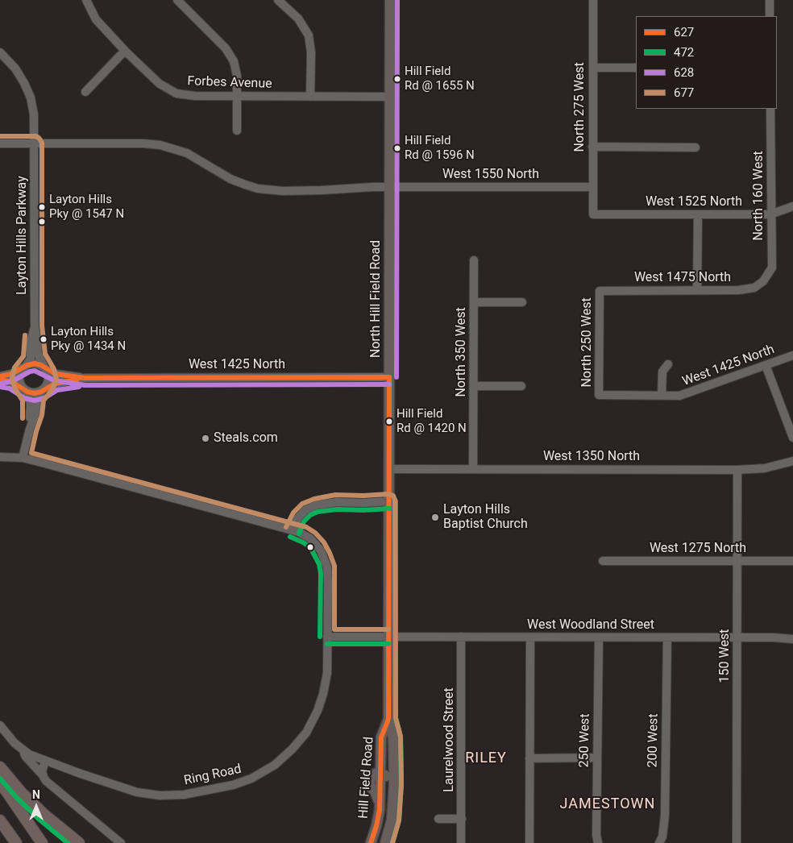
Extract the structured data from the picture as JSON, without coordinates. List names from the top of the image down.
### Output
{
  "streets": {
    "main road": ["North Hill Field Road", "Hill Field Road"],
    "street": [
      "Forbes Avenue",
      "North 275 West",
      "West 1550 North",
      "North 160 West",
      "West 1525 North",
      "Layton Hills Parkway",
      "West 1475 North",
      "North 250 West",
      "North 350 West",
      "West 1425 North",
      "West 1350 North",
      "West 1275 North",
      "West Woodland Street",
      "150 West",
      "Laurelwood Street",
      "250 West",
      "200 West",
      "Ring Road"
    ]
  },
  "crossings": [
    ["Forbes Avenue", "North Hill Field Road"],
    ["North 275 West", "West 1550 North"],
    ["North 275 West", "West 1525 North"],
    ["West 1550 North", "Layton Hills Parkway"],
    ["West 1550 North", "North Hill Field Road"],
    ["North 160 West", "West 1525 North"],
    ["North 160 West", "West 1475 North"],
    ["Layton Hills Parkway", "West 1425 North"],
    ["West 1475 North", "North 250 West"],
    ["North Hill Field Road", "West 1425 North"],
    ["North Hill Field Road", "West 1350 North"],
    ["North Hill Field Road", "West Woodland Street"],
    ["North Hill Field Road", "Hill Field Road"],
    ["North 250 West", "West 1425 North"],
    ["North 350 West", "West 1350 North"],
    ["West 1350 North", "150 West"],
    ["West 1275 North", "150 West"],
    ["West Woodland Street", "150 West"],
    ["West Woodland Street", "Laurelwood Street"],
    ["West Woodland Street", "250 West"],
    ["West Woodland Street", "200 West"],
    ["West Woodland Street", "Ring Road"]
  ],
  "districts": ["RILEY", "JAMESTOWN"],
  "places": [
    "Hill Field Rd @ 1655 N",
    "Hill Field Rd @ 1596 N",
    "Layton Hills Pky @ 1547 N",
    "Layton Hills Pky @ 1434 N",
    "Hill Field Rd @ 1420 N",
    "Steals.com",
    "Layton Hills Baptist Church"
  ],
  "lines": [
    "transit line 628",
    "transit line 677",
    "transit line 627",
    "transit line 472"
  ],
  "legend": [
    "627",
    "472",
    "628",
    "677"
  ],
  "north": "top"
}
